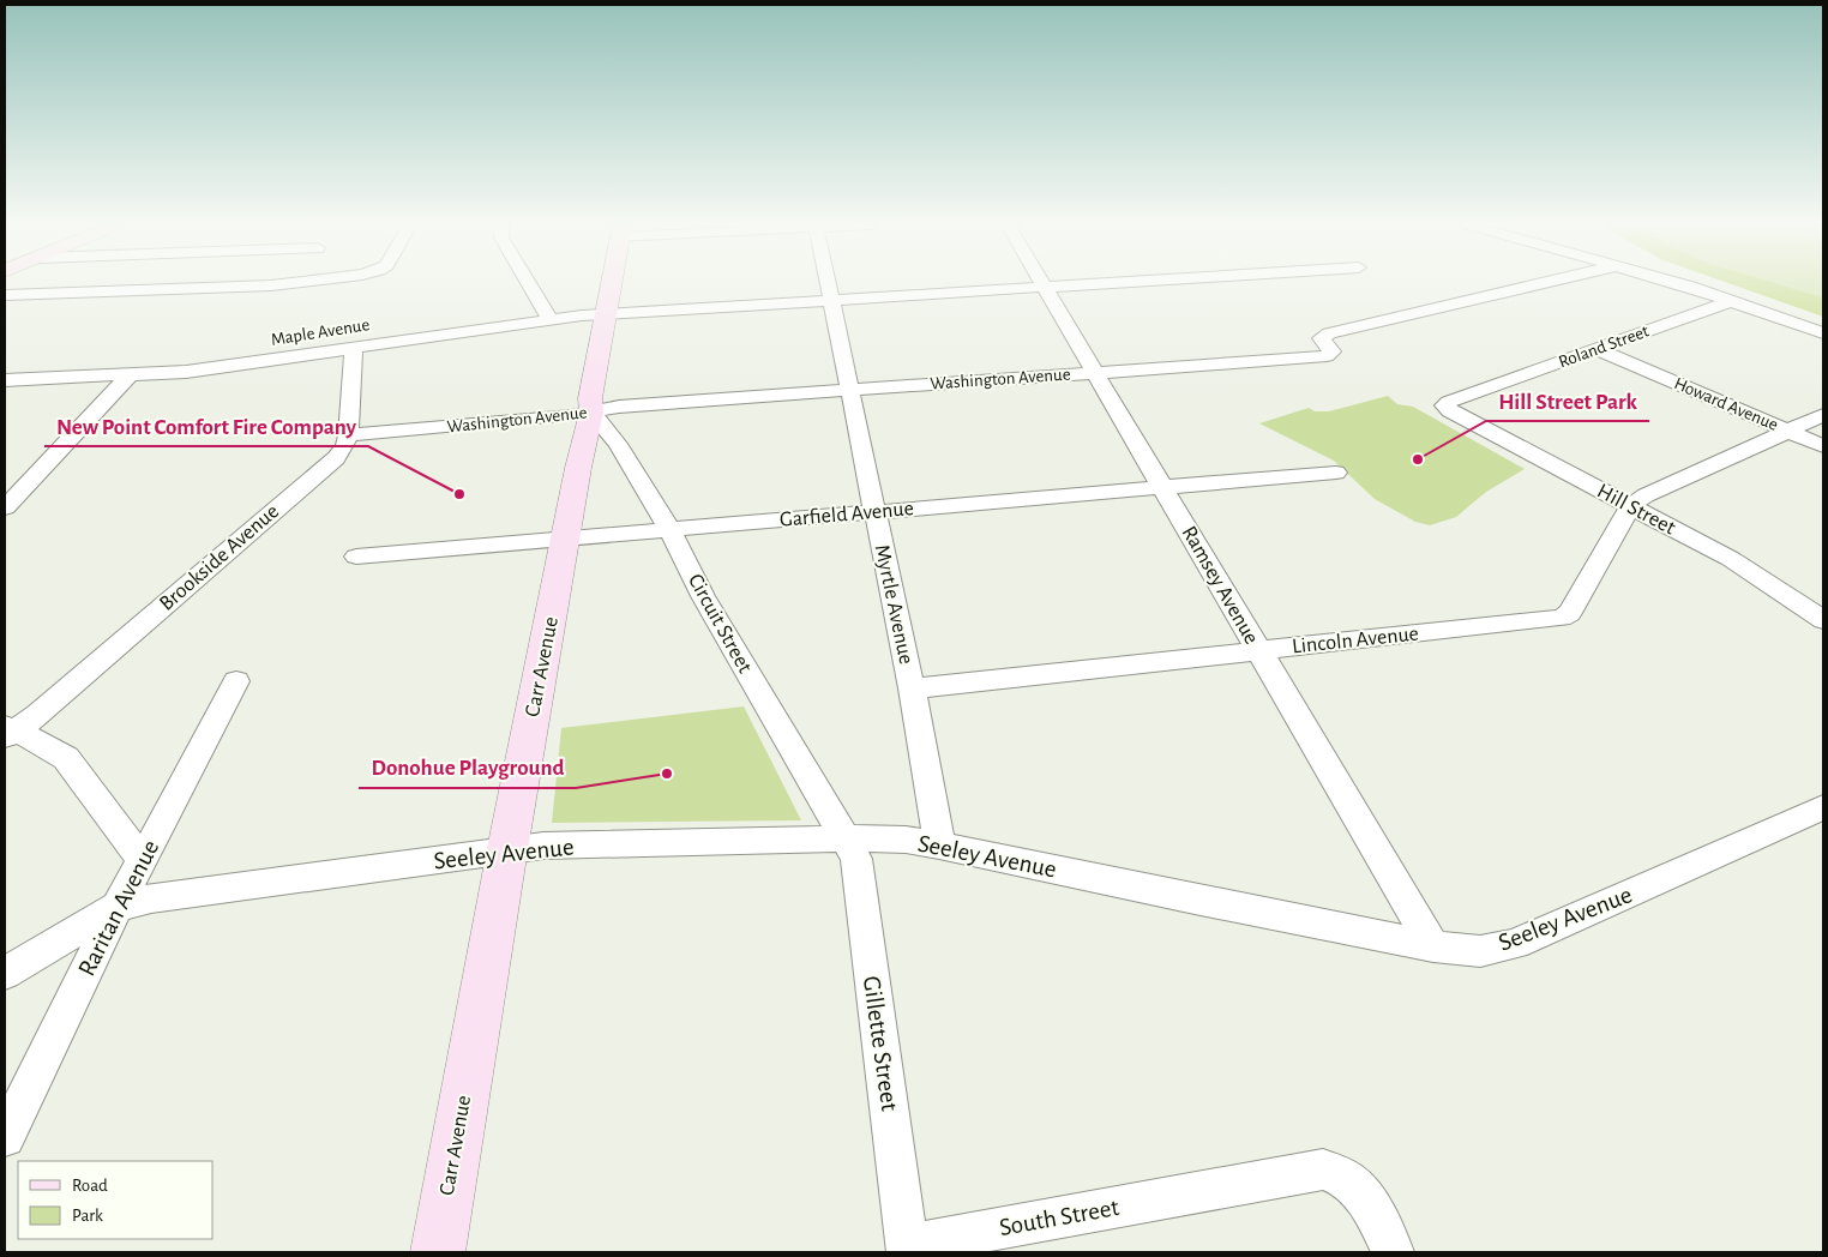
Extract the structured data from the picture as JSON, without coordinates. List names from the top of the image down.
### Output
{
  "streets": {
    "street": [
      "Maple Avenue",
      "Roland Street",
      "Washington Avenue",
      "Howard Avenue",
      "Hill Street",
      "Garfield Avenue",
      "Brookside Avenue",
      "Ramsey Avenue",
      "Myrtle Avenue",
      "Circuit Street",
      "Lincoln Avenue",
      "Carr Avenue",
      "Seeley Avenue",
      "Raritan Avenue",
      "Gillette Street",
      "South Street"
    ]
  },
  "crossings": [
    ["Maple Avenue", "Brookside Avenue"],
    ["Maple Avenue", "Ramsey Avenue"],
    ["Maple Avenue", "Myrtle Avenue"],
    ["Maple Avenue", "Carr Avenue"],
    ["Roland Street", "Howard Avenue"],
    ["Roland Street", "Hill Street"],
    ["Washington Avenue", "Brookside Avenue"],
    ["Washington Avenue", "Ramsey Avenue"],
    ["Washington Avenue", "Myrtle Avenue"],
    ["Washington Avenue", "Circuit Street"],
    ["Washington Avenue", "Carr Avenue"],
    ["Hill Street", "Lincoln Avenue"],
    ["Garfield Avenue", "Ramsey Avenue"],
    ["Garfield Avenue", "Myrtle Avenue"],
    ["Garfield Avenue", "Circuit Street"],
    ["Garfield Avenue", "Carr Avenue"],
    ["Ramsey Avenue", "Lincoln Avenue"],
    ["Ramsey Avenue", "Seeley Avenue"],
    ["Myrtle Avenue", "Lincoln Avenue"],
    ["Myrtle Avenue", "Seeley Avenue"],
    ["Circuit Street", "Carr Avenue"],
    ["Circuit Street", "Seeley Avenue"],
    ["Circuit Street", "Gillette Street"],
    ["Carr Avenue", "Seeley Avenue"],
    ["Seeley Avenue", "Raritan Avenue"],
    ["Seeley Avenue", "Gillette Street"],
    ["Gillette Street", "South Street"]
  ],
  "places": ["Hill Street Park", "New Point Comfort Fire Company", "Donohue Playground"],
  "legend": ["Road", "Park"]
}
